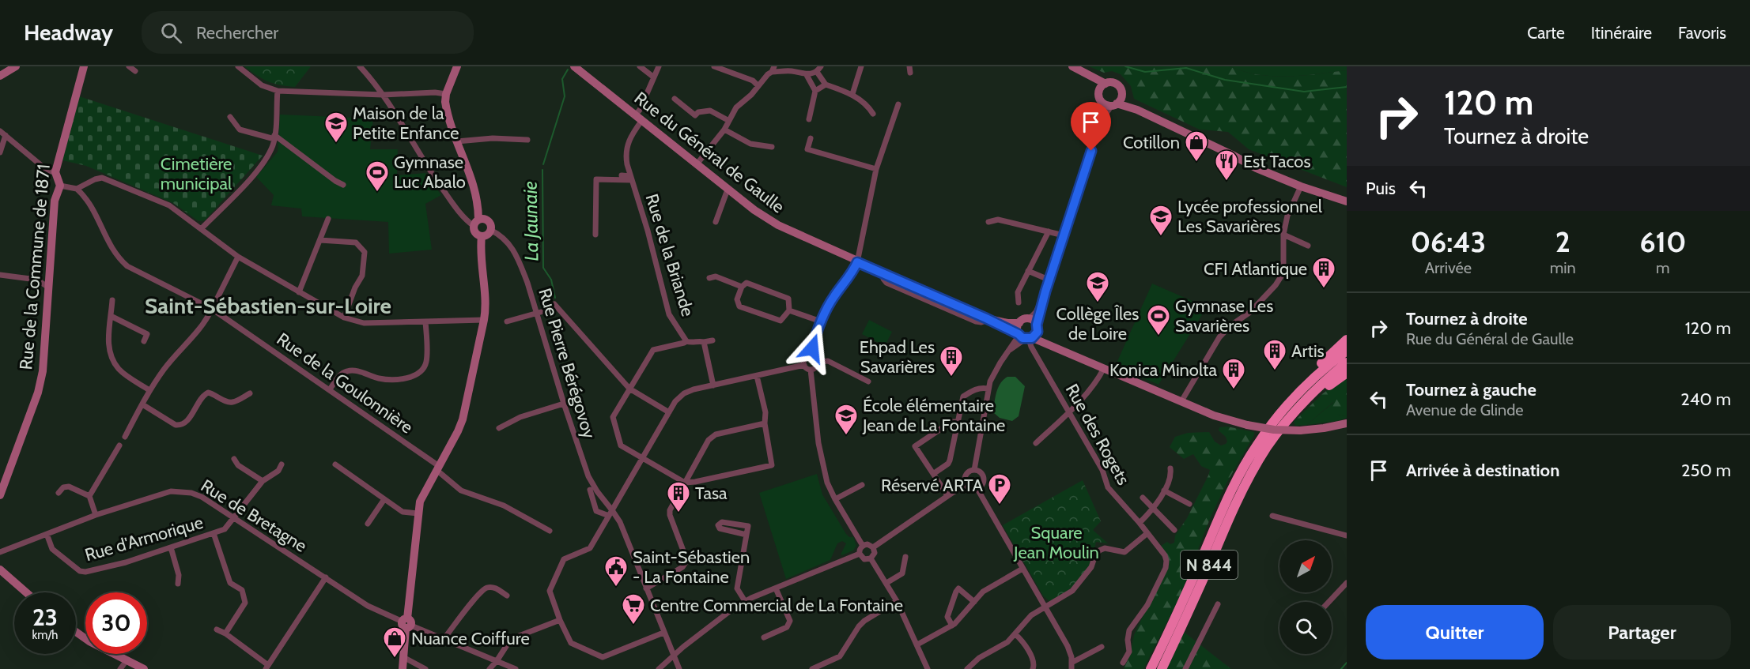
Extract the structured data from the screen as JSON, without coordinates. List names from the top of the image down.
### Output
{
  "streets": {
    "highway": ["N 844"],
    "street": [
      "Rue du Général de Gaulle",
      "Rue de la Briande",
      "Rue de la Commune de 1871",
      "Rue Pierre Bérégovoy",
      "Rue de la Goulonnière",
      "Rue des Rogets",
      "Rue de Bretagne",
      "Rue d'Armorique"
    ]
  },
  "crossings": [
    ["Rue du Général de Gaulle", "Rue de la Briande"],
    ["Rue du Général de Gaulle", "Rue des Rogets"],
    ["Rue de Bretagne", "Rue d'Armorique"]
  ],
  "districts": ["Saint-Sébastien-sur-Loire"],
  "water": ["La Jaunaie"],
  "parks": ["Cimetière municipal", "Square Jean Moulin"],
  "places": {
    "school or university": [
      "Maison de la Petite Enfance",
      "Lycée professionnel Les Savarières",
      "Collège Îles de Loire",
      "École élémentaire Jean de La Fontaine"
    ],
    "shop": ["Cotillon", "Nuance Coiffure"],
    "restaurant": ["Est Tacos"],
    "sports": ["Gymnase Luc Abalo", "Gymnase Les Savarières"],
    "building": [
      "CFI Atlantique",
      "Artis",
      "Ehpad Les Savarières",
      "Konica Minolta",
      "Tasa"
    ],
    "parking": ["Réservé ARTA"],
    "public building": ["Saint-Sébastien - La Fontaine"],
    "supermarket": ["Centre Commercial de La Fontaine"]
  },
  "north": "top right",
  "page": {
    "header": "Headway",
    "search": "Rechercher",
    "nav": ["Carte", "Itinéraire", "Favoris"],
    "turn": ["120 m", "Tournez à droite"],
    "then": "Puis",
    "eta": [
      "06:43",
      "Arrivée",
      "2",
      "min",
      "610",
      "m"
    ],
    "list": [
      {
        "name": "Tournez à droite",
        "note": "Rue du Général de Gaulle",
        "value": "120 m"
      },
      {
        "name": "Tournez à gauche",
        "note": "Avenue de Glinde",
        "value": "240 m"
      },
      {
        "name": "Arrivée à destination",
        "value": "250 m"
      }
    ],
    "speed": "23 km/h",
    "limit": "30",
    "buttons": ["Quitter", "Partager"]
  }
}
